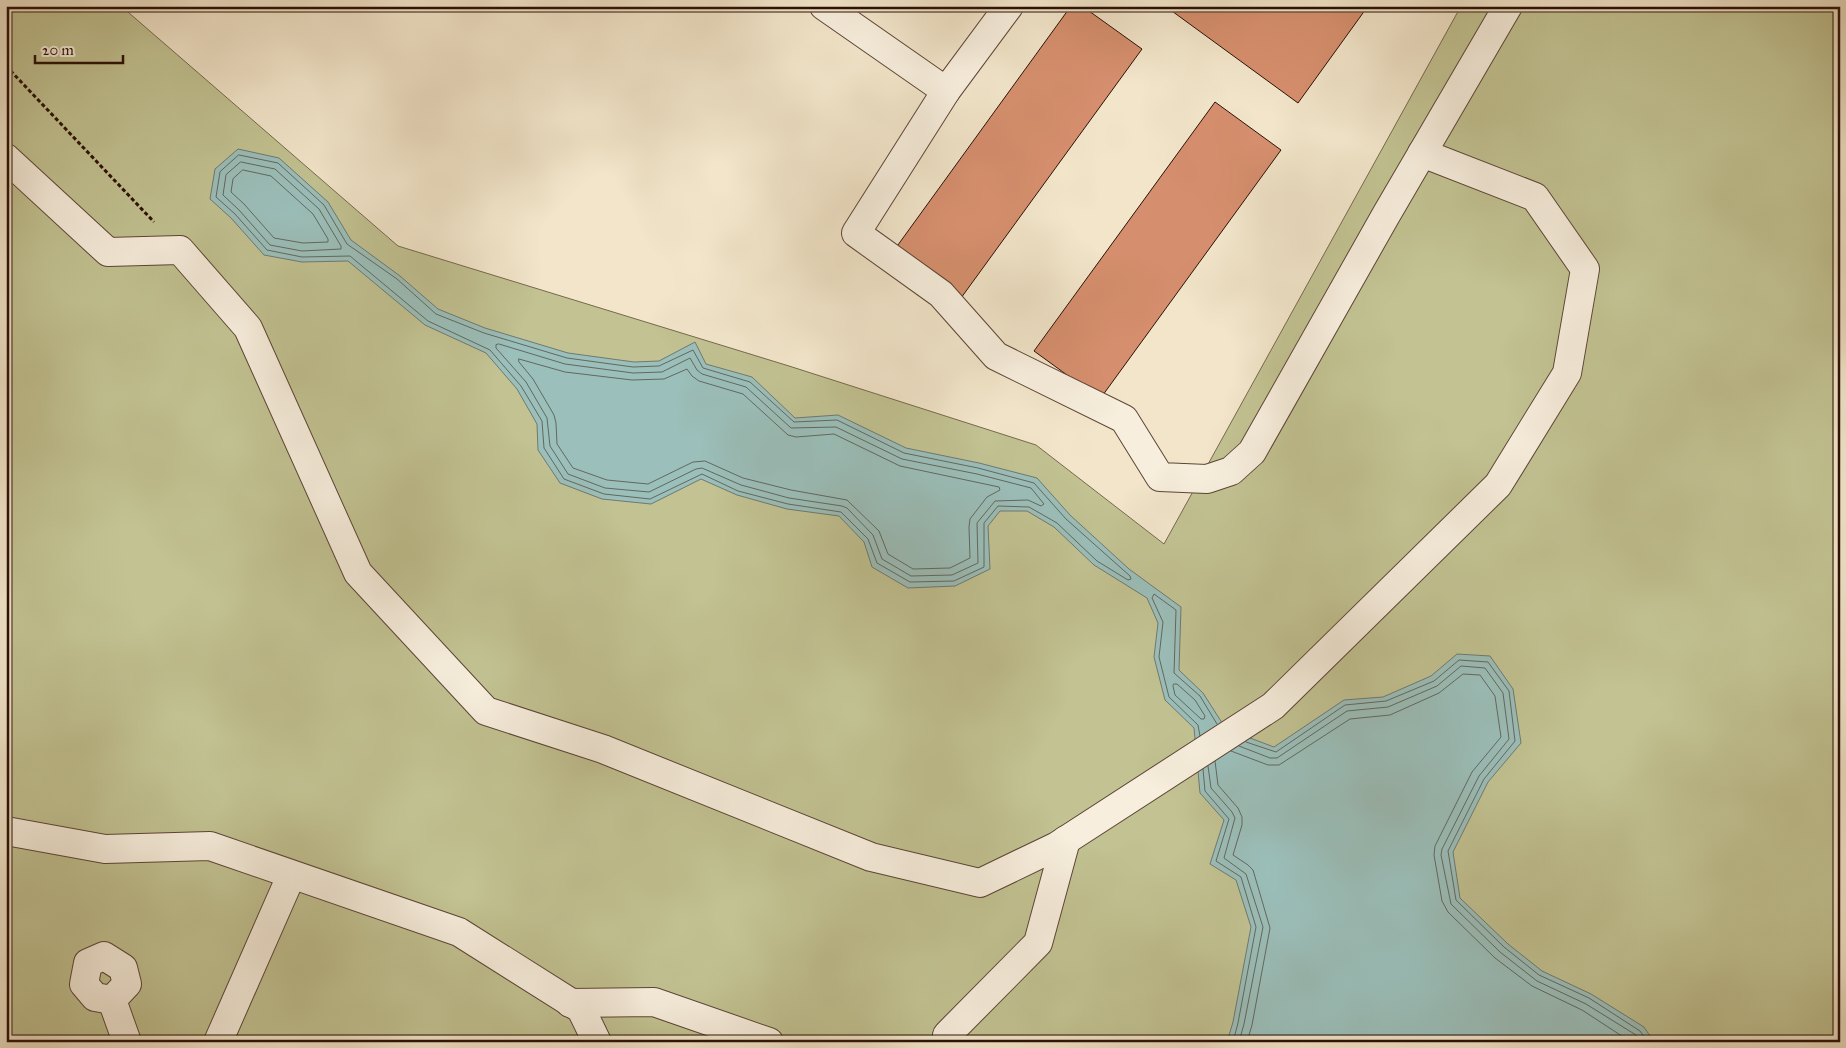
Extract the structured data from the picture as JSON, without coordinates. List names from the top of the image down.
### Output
{
  "scale_bar": "20 m"
}
